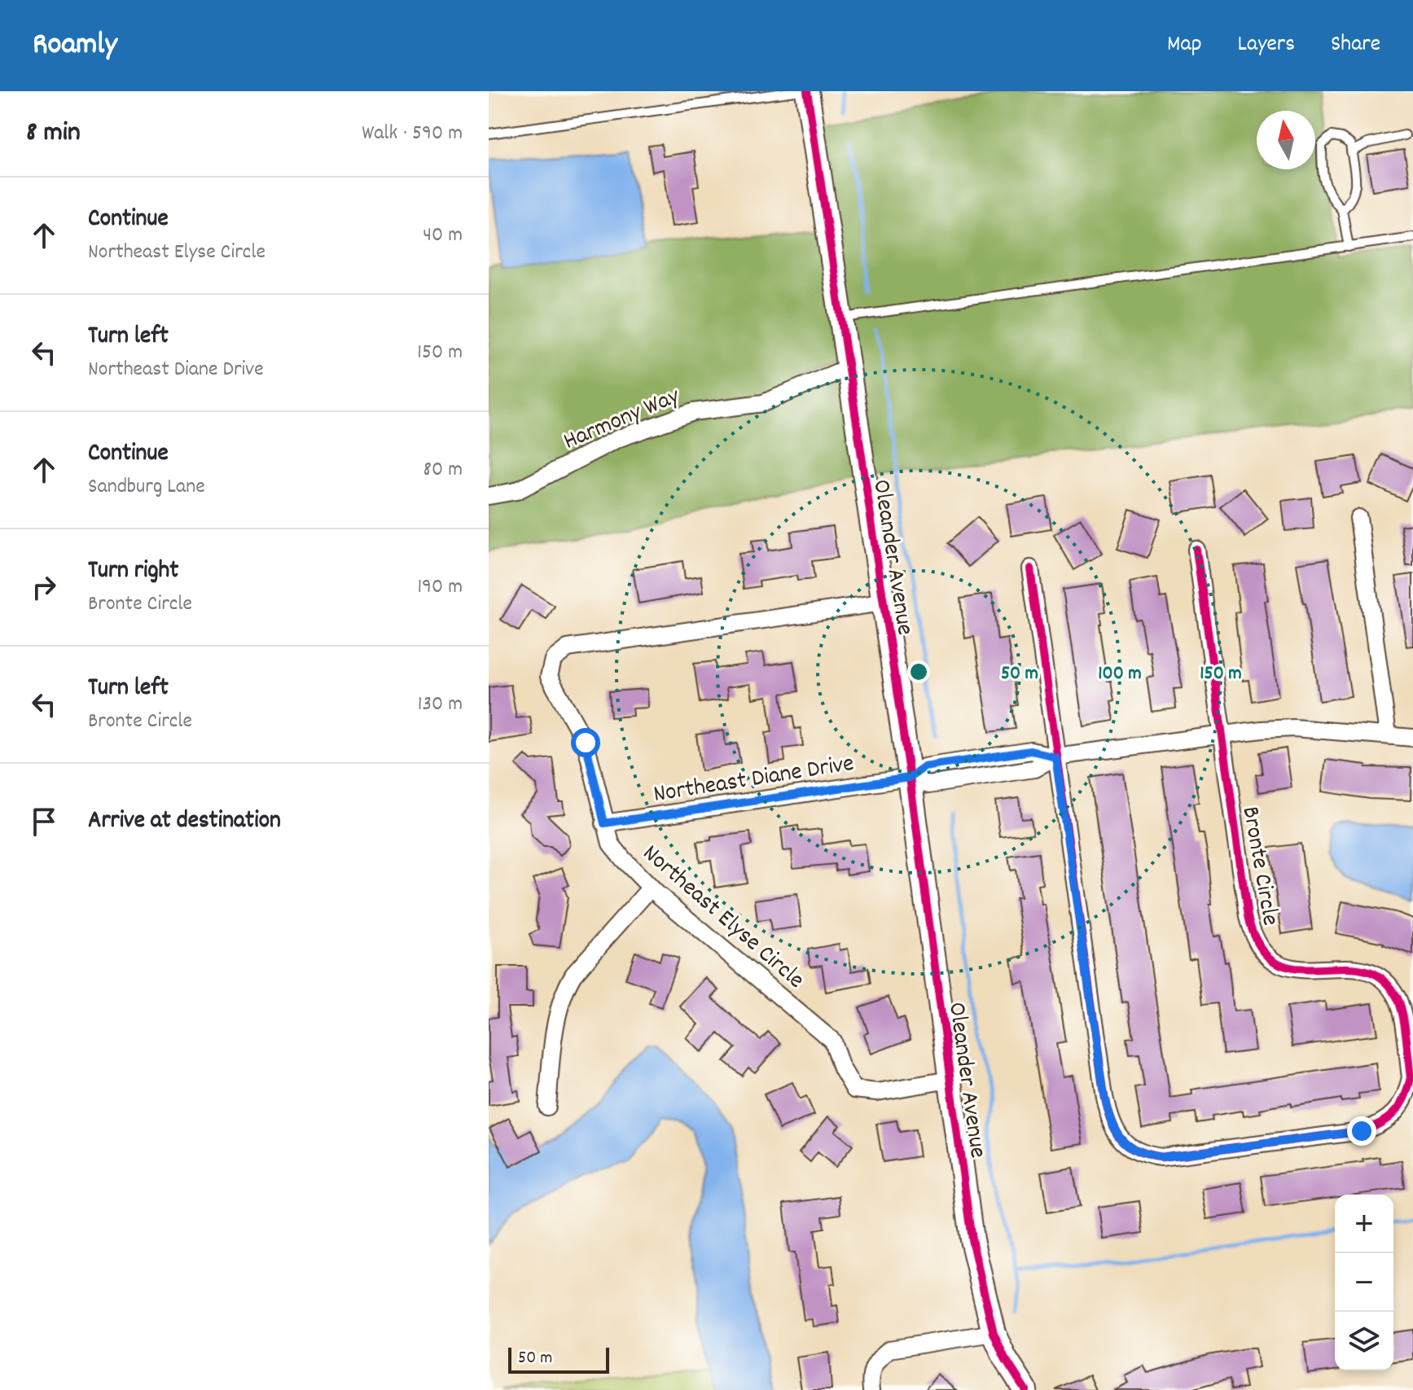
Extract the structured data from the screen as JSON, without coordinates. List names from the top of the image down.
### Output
{
  "streets": {
    "street": [
      "Harmony Way",
      "Oleander Avenue",
      "Northeast Diane Drive",
      "Bronte Circle",
      "Northeast Elyse Circle"
    ]
  },
  "crossings": [
    ["Harmony Way", "Oleander Avenue"],
    ["Oleander Avenue", "Northeast Diane Drive"],
    ["Oleander Avenue", "Northeast Elyse Circle"],
    ["Northeast Diane Drive", "Bronte Circle"],
    ["Northeast Diane Drive", "Northeast Elyse Circle"]
  ],
  "scale_bar": "50 m",
  "north": "top",
  "page": {
    "header": "Roamly",
    "nav": ["Map", "Layers", "Share"],
    "heading": ["8 min", "Walk · 590 m"],
    "list": [
      ["Continue", "Northeast Elyse Circle", "40 m"],
      ["Turn left", "Northeast Diane Drive", "150 m"],
      ["Continue", "Sandburg Lane", "80 m"],
      ["Turn right", "Bronte Circle", "190 m"],
      ["Turn left", "Bronte Circle", "130 m"],
      "Arrive at destination"
    ],
    "map_buttons": ["+", "−"],
    "scale": "50 m"
  },
  "rings": ["50 m", "100 m", "150 m"]
}
